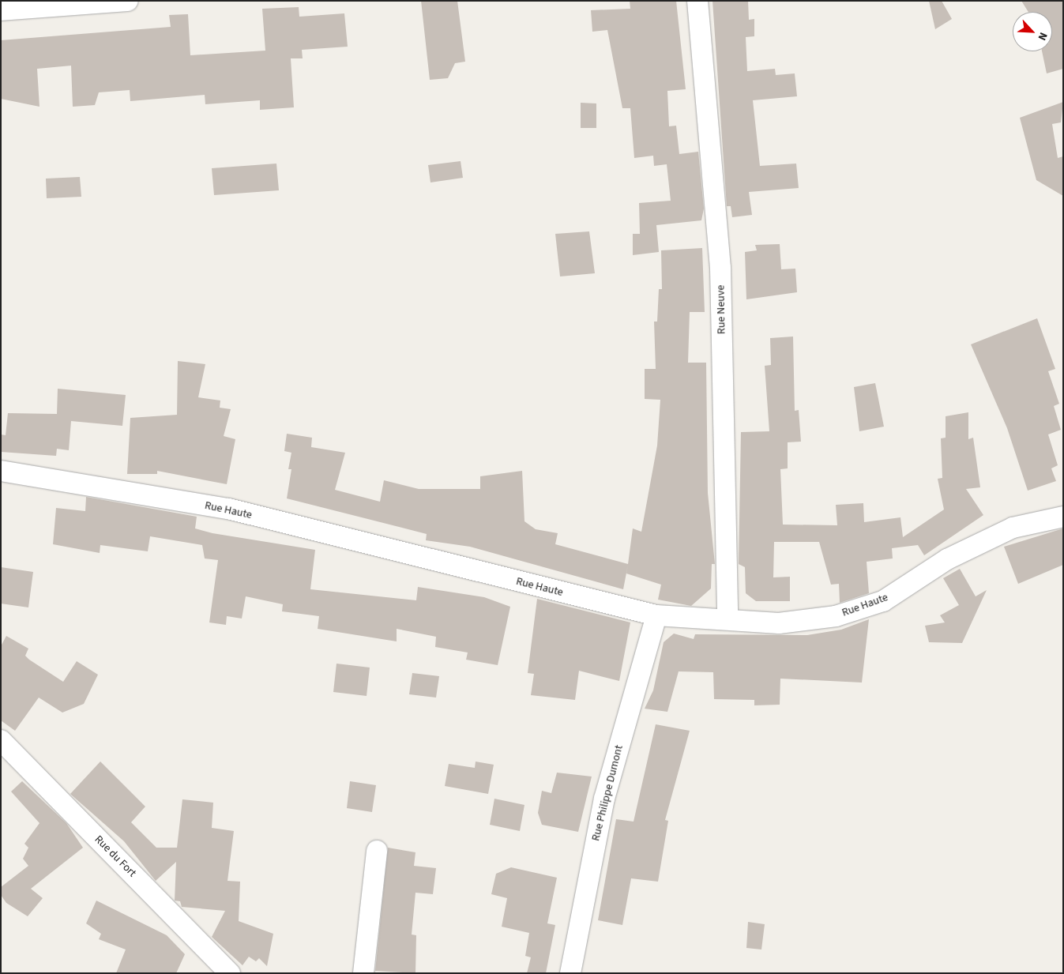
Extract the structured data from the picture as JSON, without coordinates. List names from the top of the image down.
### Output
{
  "streets": {
    "street": [
      "Rue Neuve",
      "Rue Haute",
      "Rue Philippe Dumont",
      "Rue du Fort"
    ]
  },
  "crossings": [
    ["Rue Neuve", "Rue Haute"],
    ["Rue Haute", "Rue Philippe Dumont"]
  ],
  "north": "bottom right"
}
